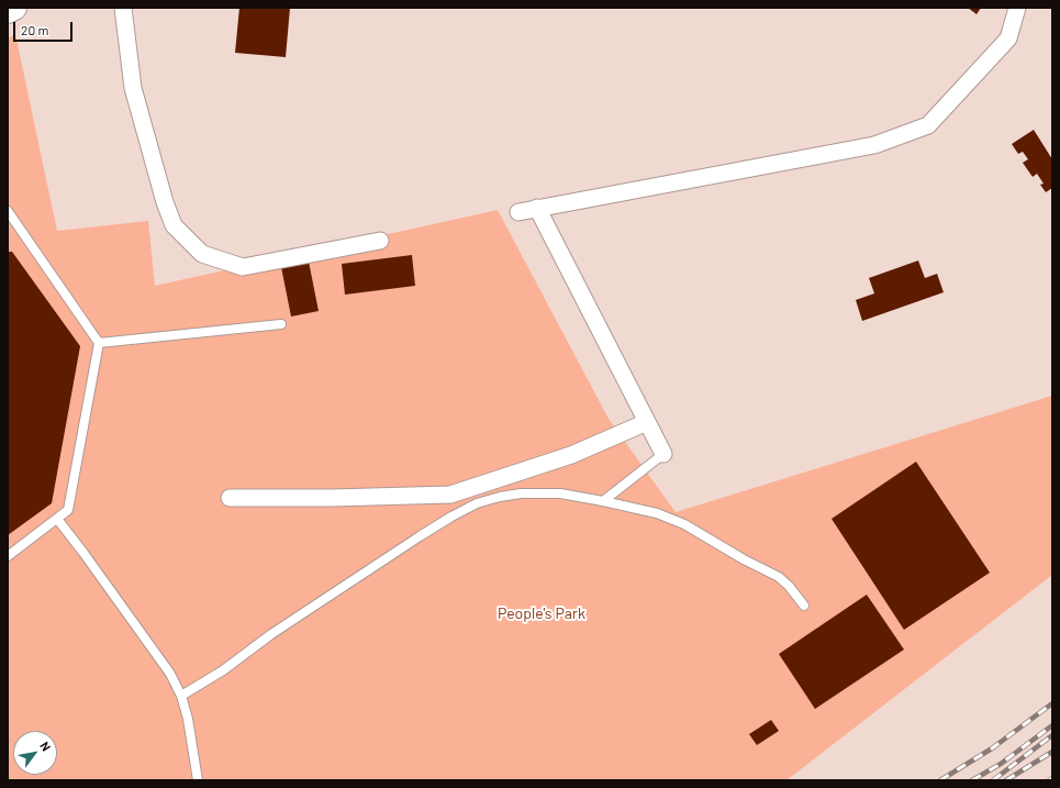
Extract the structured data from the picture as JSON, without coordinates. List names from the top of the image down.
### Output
{
  "parks": ["People's Park"],
  "scale_bar": "20 m",
  "north": "top right"
}
